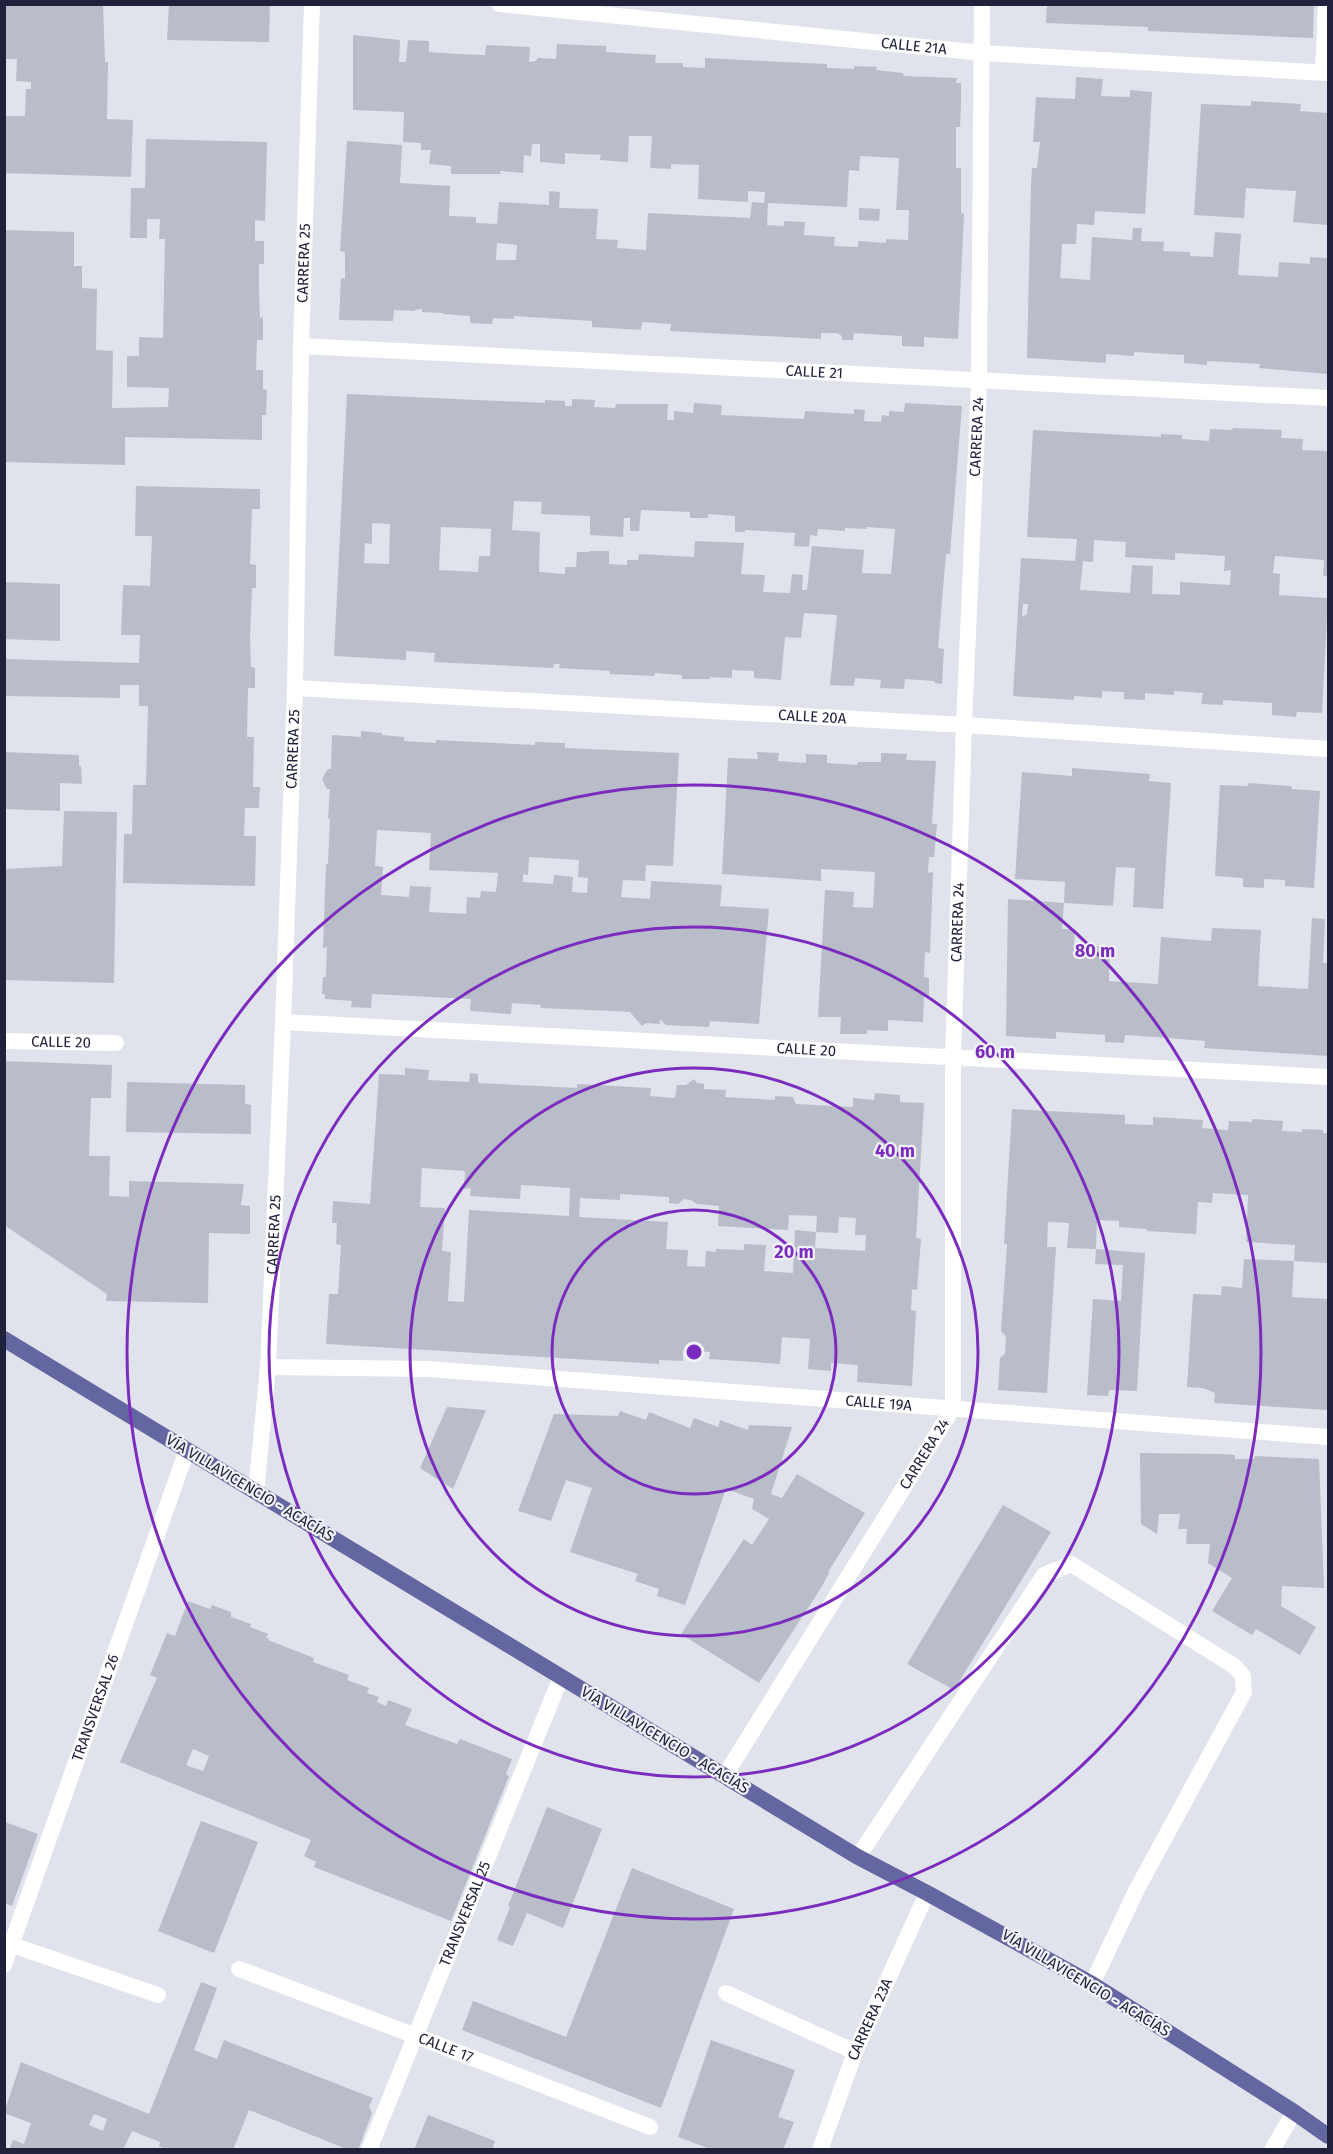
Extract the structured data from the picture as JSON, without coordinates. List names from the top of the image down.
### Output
{
  "streets": {
    "main road": ["VÍA VILLAVICENCIO - ACACÍAS"],
    "street": [
      "CALLE 21A",
      "CARRERA 25",
      "CALLE 21",
      "CARRERA 24",
      "CALLE 20A",
      "CALLE 20",
      "CALLE 19A",
      "TRANSVERSAL 26",
      "TRANSVERSAL 25",
      "CARRERA 23A",
      "CALLE 17"
    ]
  },
  "crossings": [
    ["CALLE 21A", "CARRERA 24"],
    ["CARRERA 25", "CALLE 21"],
    ["CARRERA 25", "CALLE 20A"],
    ["CARRERA 25", "CALLE 20"],
    ["CARRERA 25", "CALLE 19A"],
    ["CARRERA 25", "VÍA VILLAVICENCIO - ACACÍAS"],
    ["CALLE 21", "CARRERA 24"],
    ["CARRERA 24", "CALLE 20A"],
    ["CARRERA 24", "CALLE 20"],
    ["CARRERA 24", "CALLE 19A"],
    ["CARRERA 24", "VÍA VILLAVICENCIO - ACACÍAS"],
    ["VÍA VILLAVICENCIO - ACACÍAS", "TRANSVERSAL 26"],
    ["VÍA VILLAVICENCIO - ACACÍAS", "TRANSVERSAL 25"],
    ["VÍA VILLAVICENCIO - ACACÍAS", "CARRERA 23A"],
    ["TRANSVERSAL 25", "CALLE 17"]
  ],
  "rings": [
    "80 m",
    "60 m",
    "40 m",
    "20 m"
  ]
}
